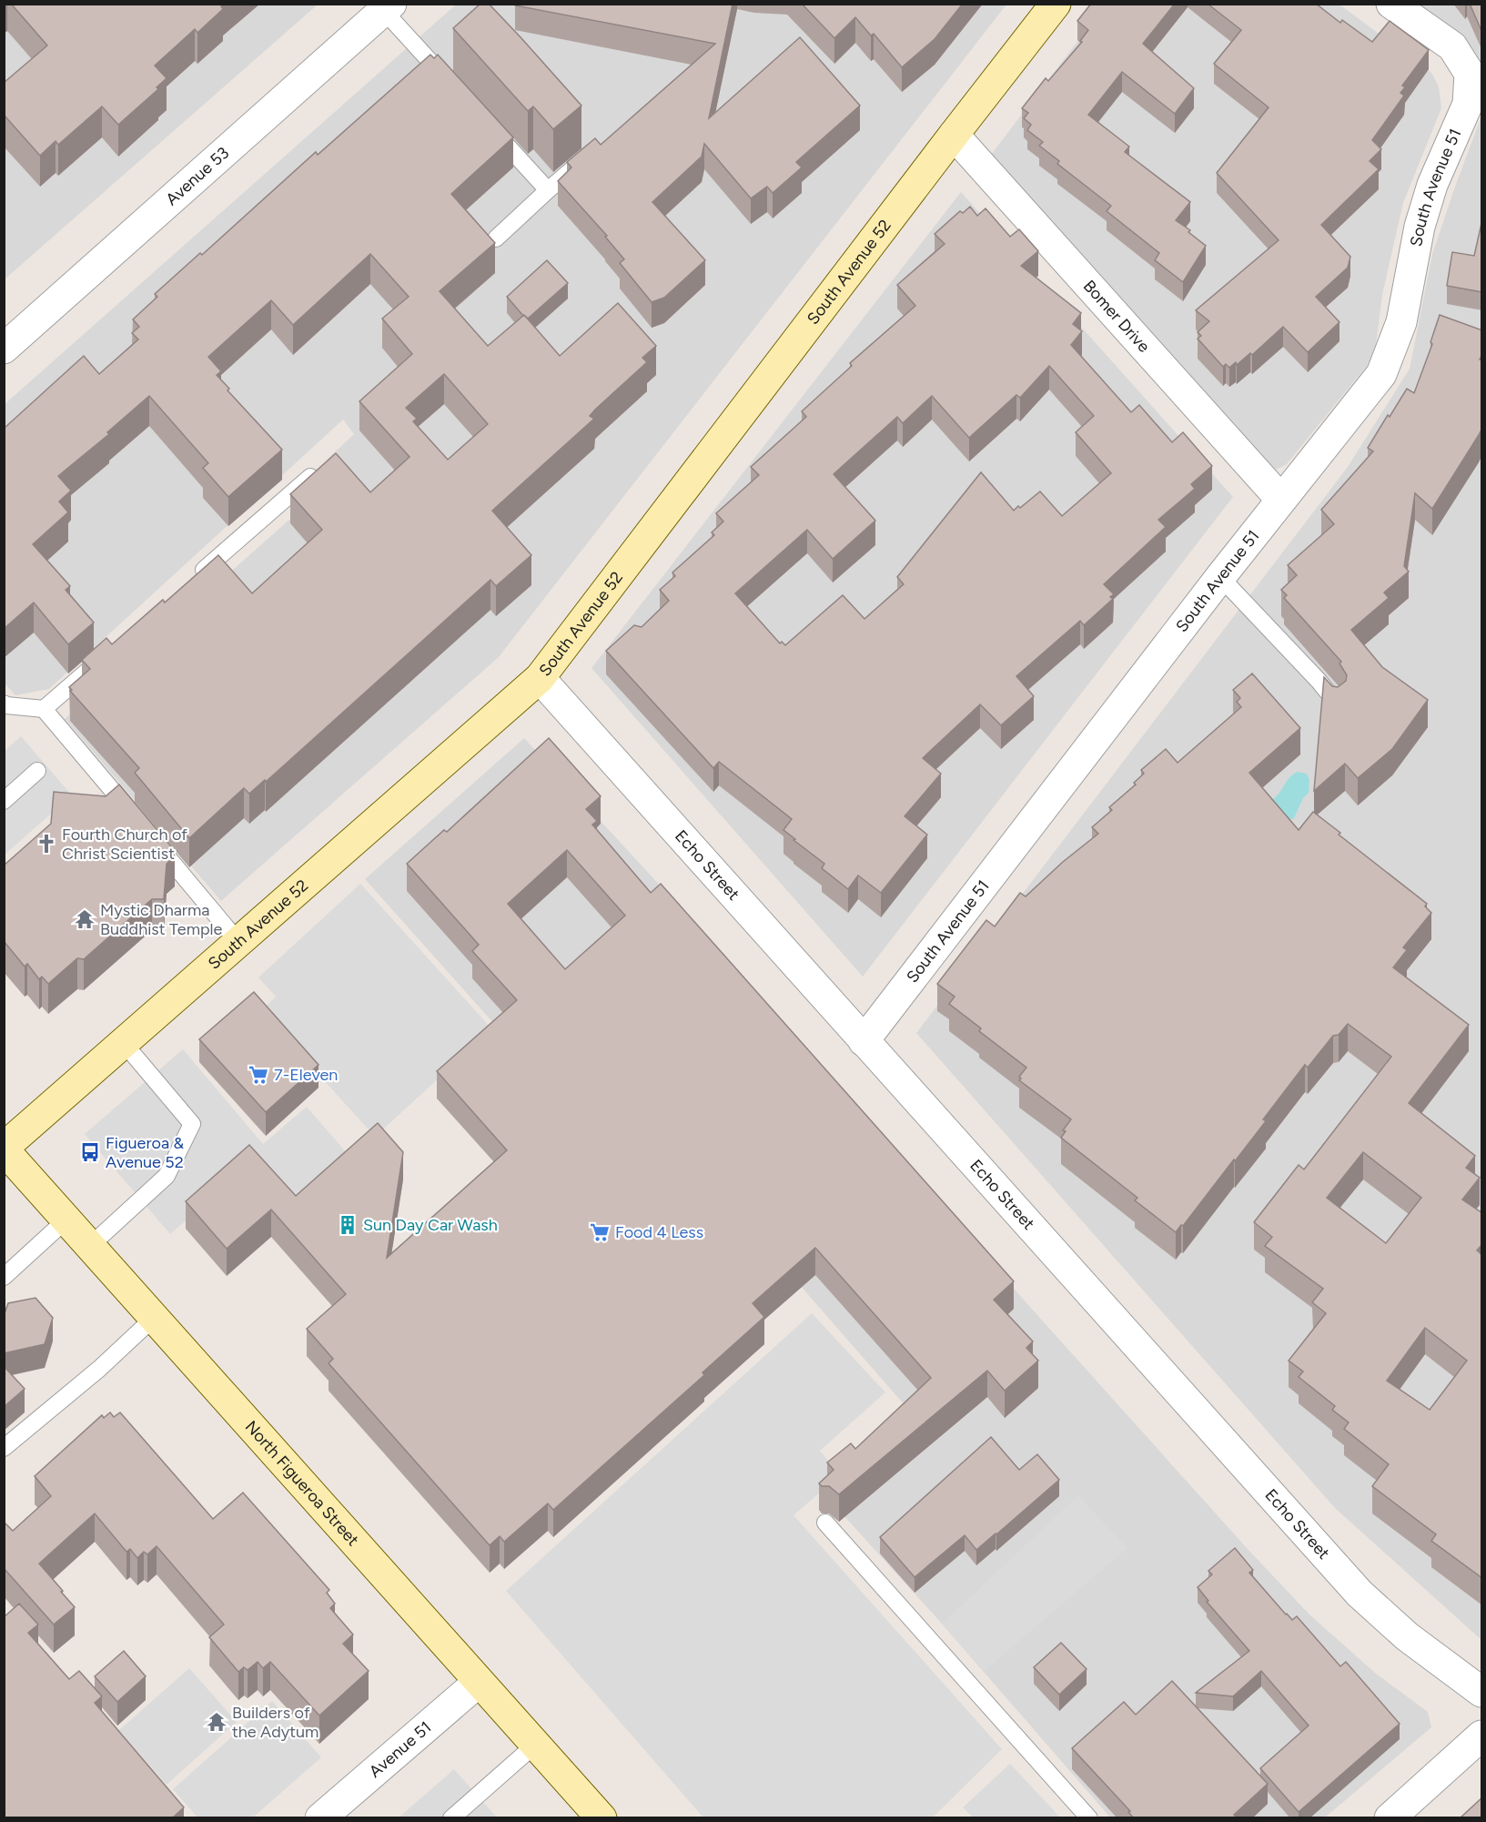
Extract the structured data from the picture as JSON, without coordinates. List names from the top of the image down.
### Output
{
  "streets": {
    "street": [
      "Avenue 53",
      "South Avenue 51",
      "South Avenue 52",
      "Bomer Drive",
      "Echo Street",
      "North Figueroa Street",
      "Avenue 51"
    ]
  },
  "crossings": [
    ["South Avenue 51", "Bomer Drive"],
    ["South Avenue 51", "Echo Street"],
    ["South Avenue 52", "Bomer Drive"],
    ["South Avenue 52", "Echo Street"],
    ["South Avenue 52", "North Figueroa Street"],
    ["North Figueroa Street", "Avenue 51"]
  ],
  "places": {
    "church": ["Fourth Church of Christ Scientist"],
    "temple": ["Mystic Dharma Buddhist Temple", "Builders of the Adytum"],
    "supermarket": ["7-Eleven", "Food 4 Less"],
    "bus stop": ["Figueroa & Avenue 52"],
    "building": ["Sun Day Car Wash"]
  }
}
